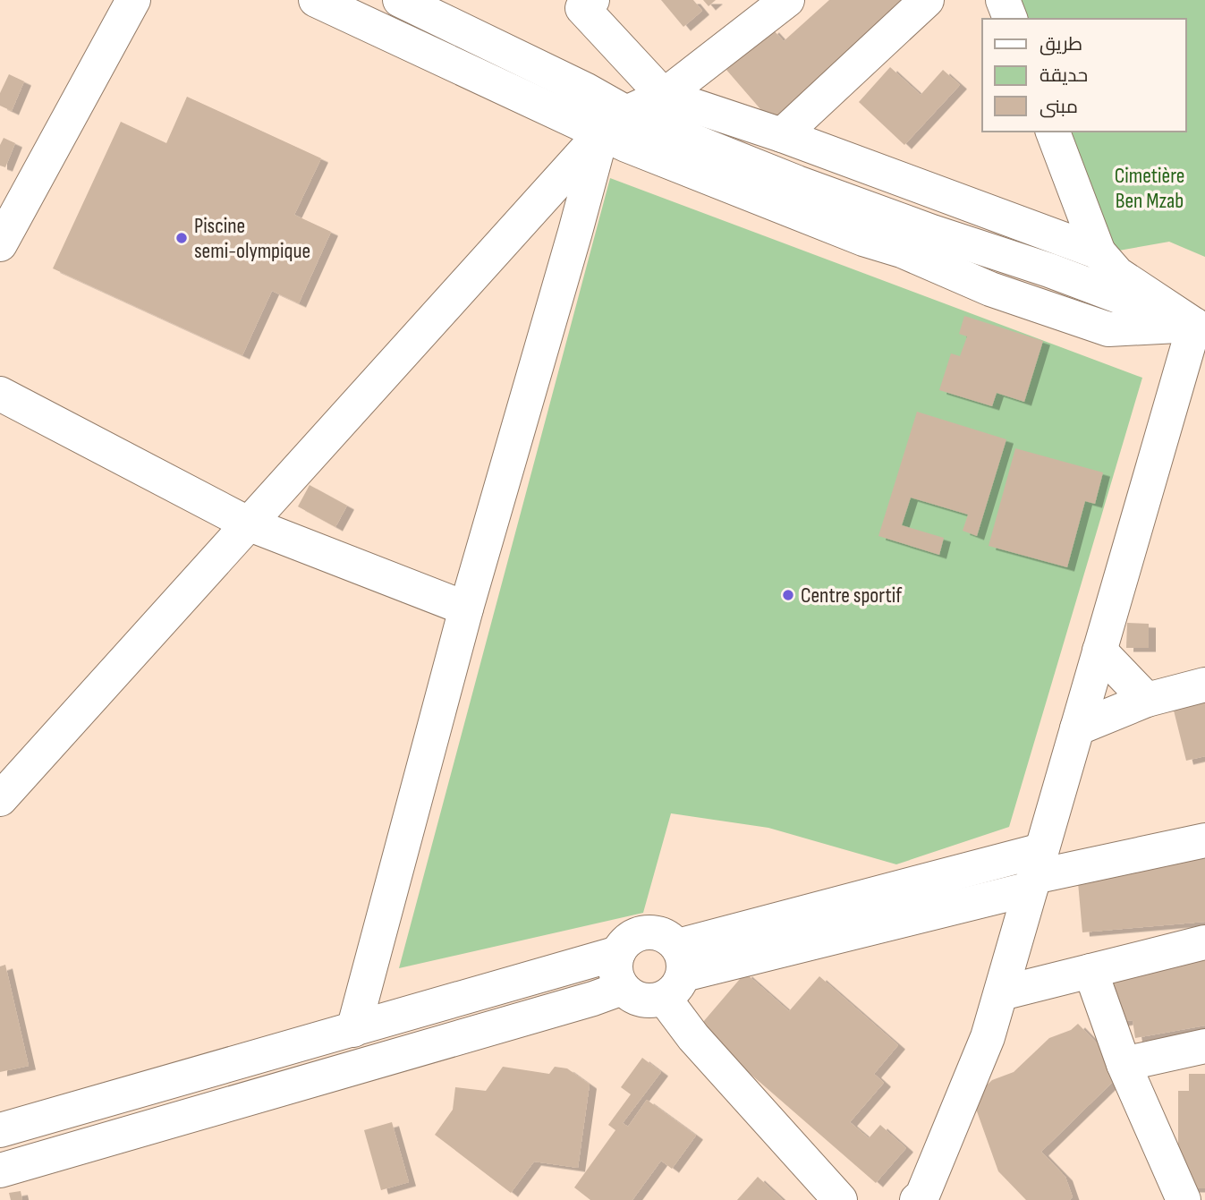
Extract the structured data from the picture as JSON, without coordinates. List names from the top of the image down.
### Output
{
  "parks": ["Cimetière Ben Mzab"],
  "places": ["Piscine semi-olympique", "Centre sportif"],
  "legend": ["طريق", "حديقة", "مبنى"]
}
